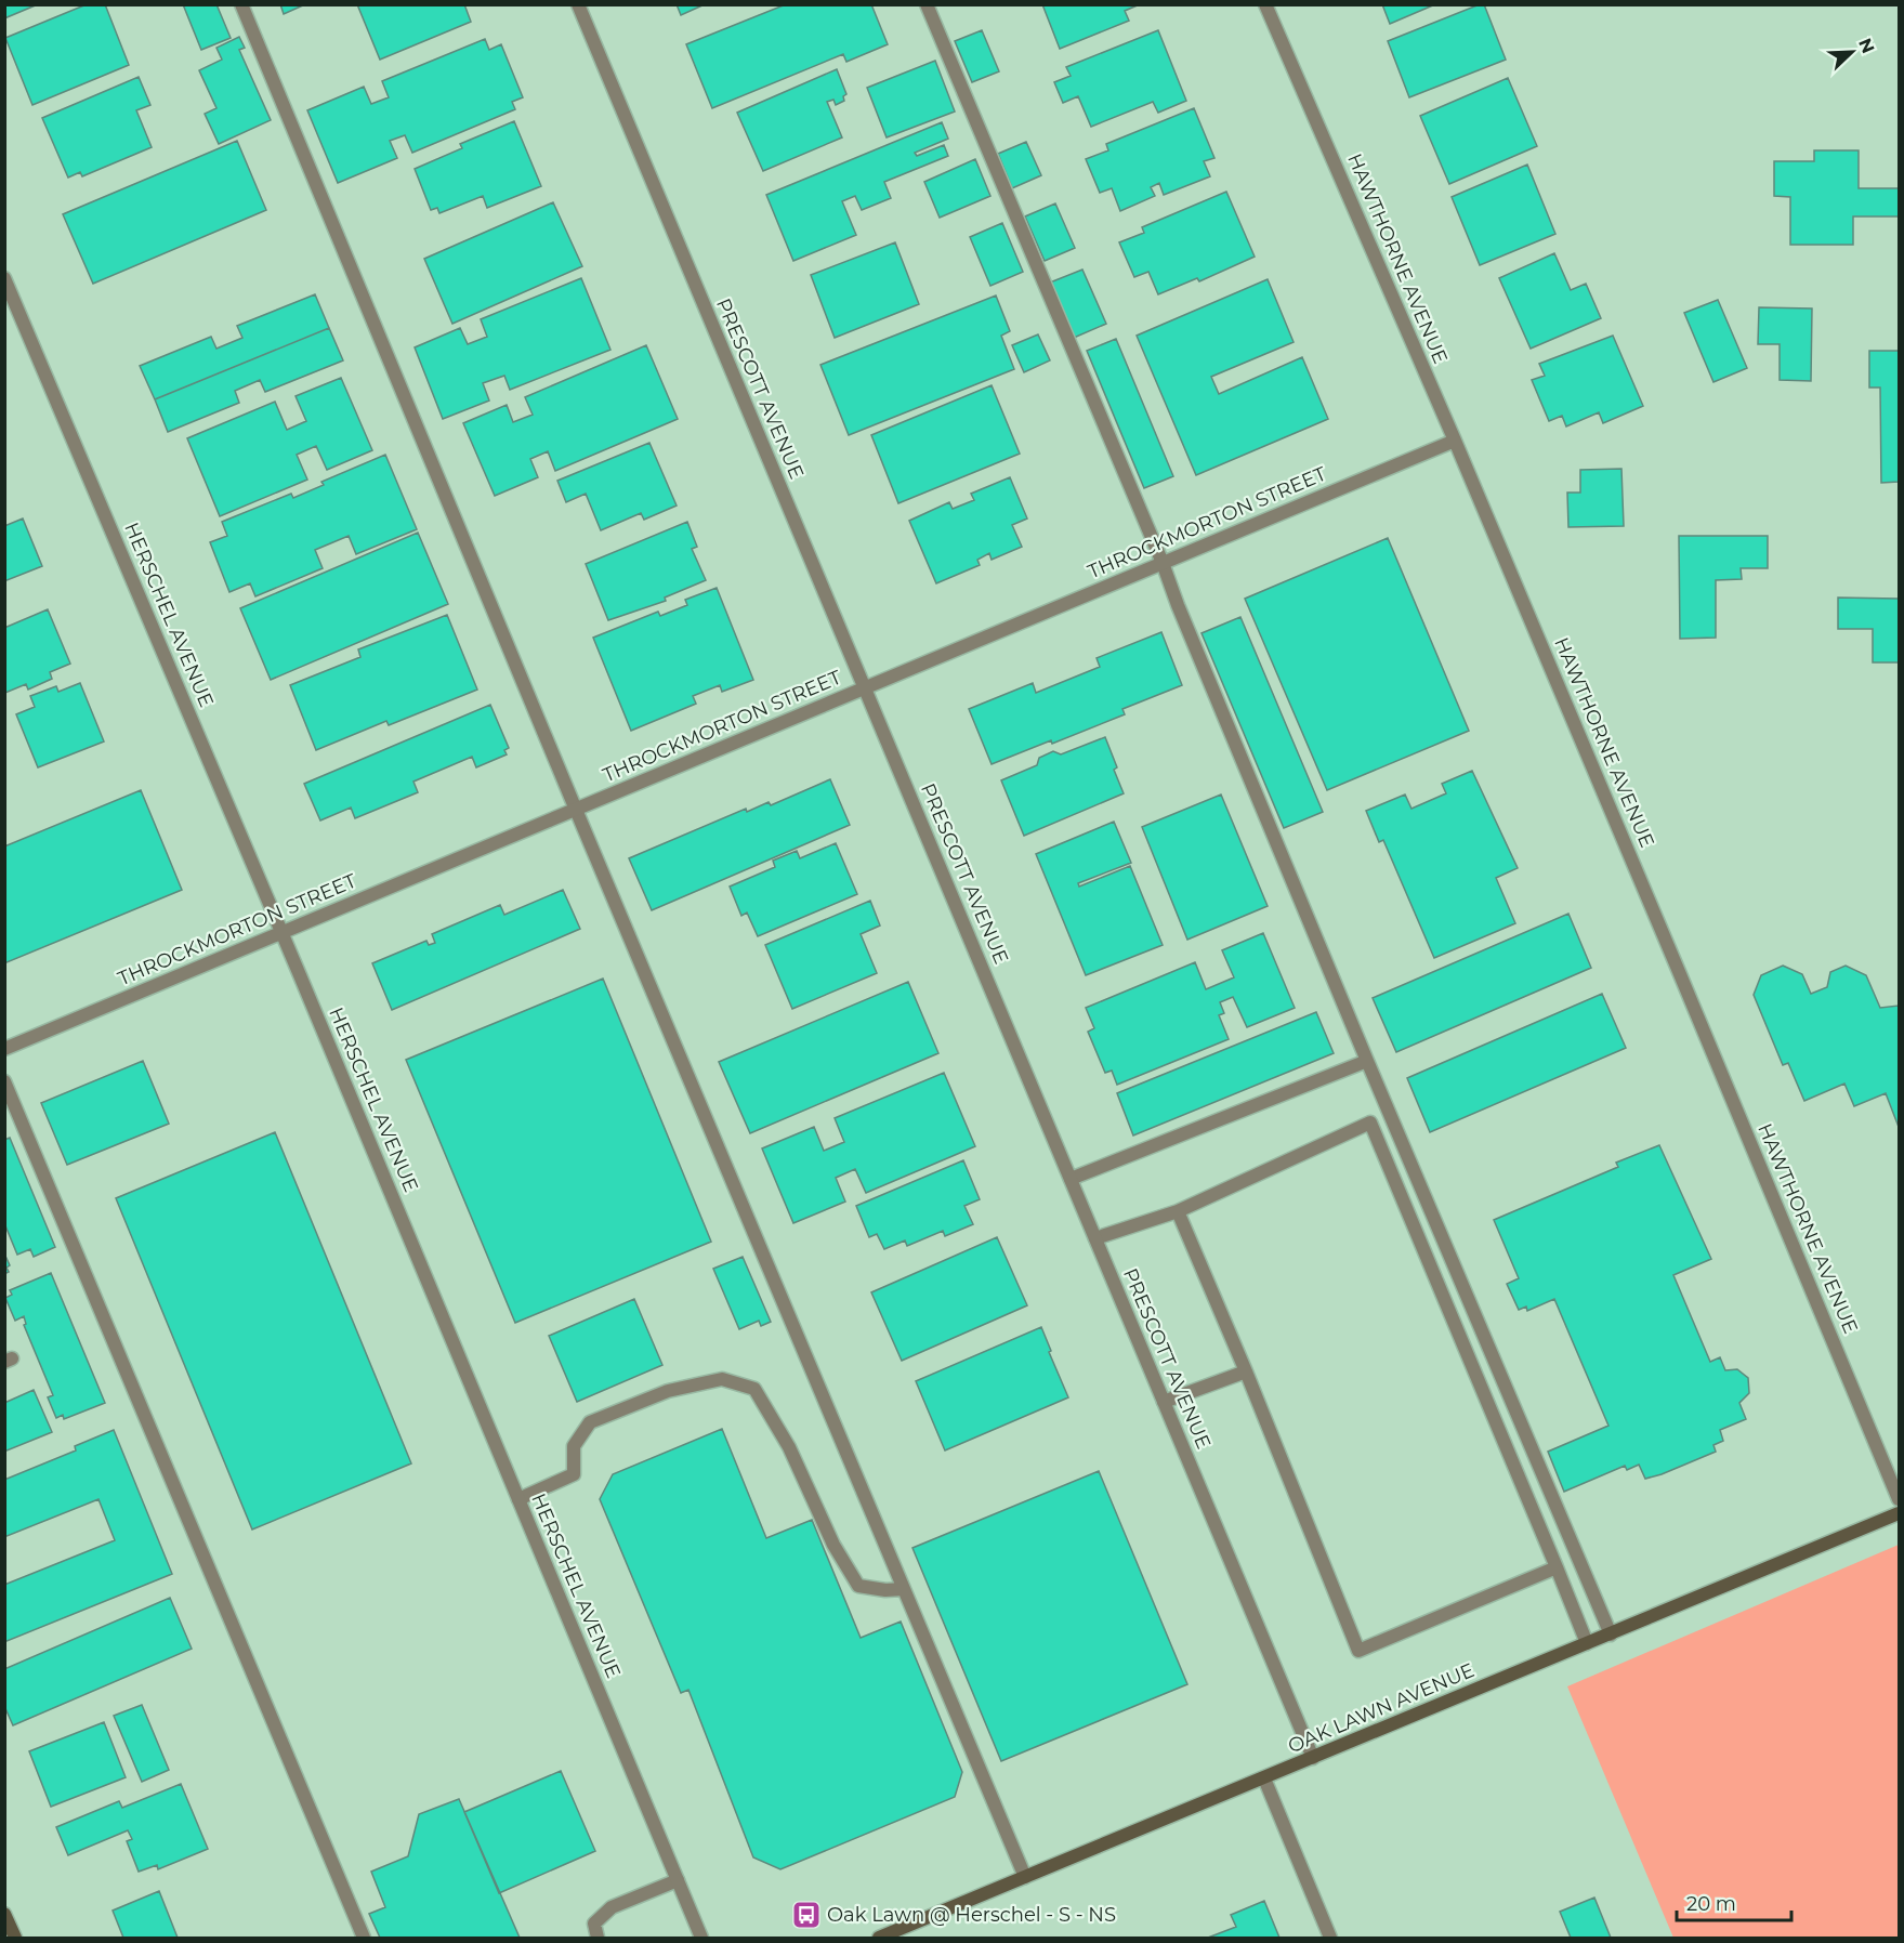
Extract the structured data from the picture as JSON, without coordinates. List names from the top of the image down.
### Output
{
  "streets": {
    "main road": ["OAK LAWN AVENUE"],
    "street": [
      "HAWTHORNE AVENUE",
      "PRESCOTT AVENUE",
      "THROCKMORTON STREET",
      "HERSCHEL AVENUE"
    ]
  },
  "crossings": [
    ["HAWTHORNE AVENUE", "THROCKMORTON STREET"],
    ["PRESCOTT AVENUE", "THROCKMORTON STREET"],
    ["PRESCOTT AVENUE", "OAK LAWN AVENUE"],
    ["THROCKMORTON STREET", "HERSCHEL AVENUE"]
  ],
  "places": {
    "bus stop": ["Oak Lawn @ Herschel - S - NS"]
  },
  "scale_bar": "20 m",
  "north": "top right"
}
